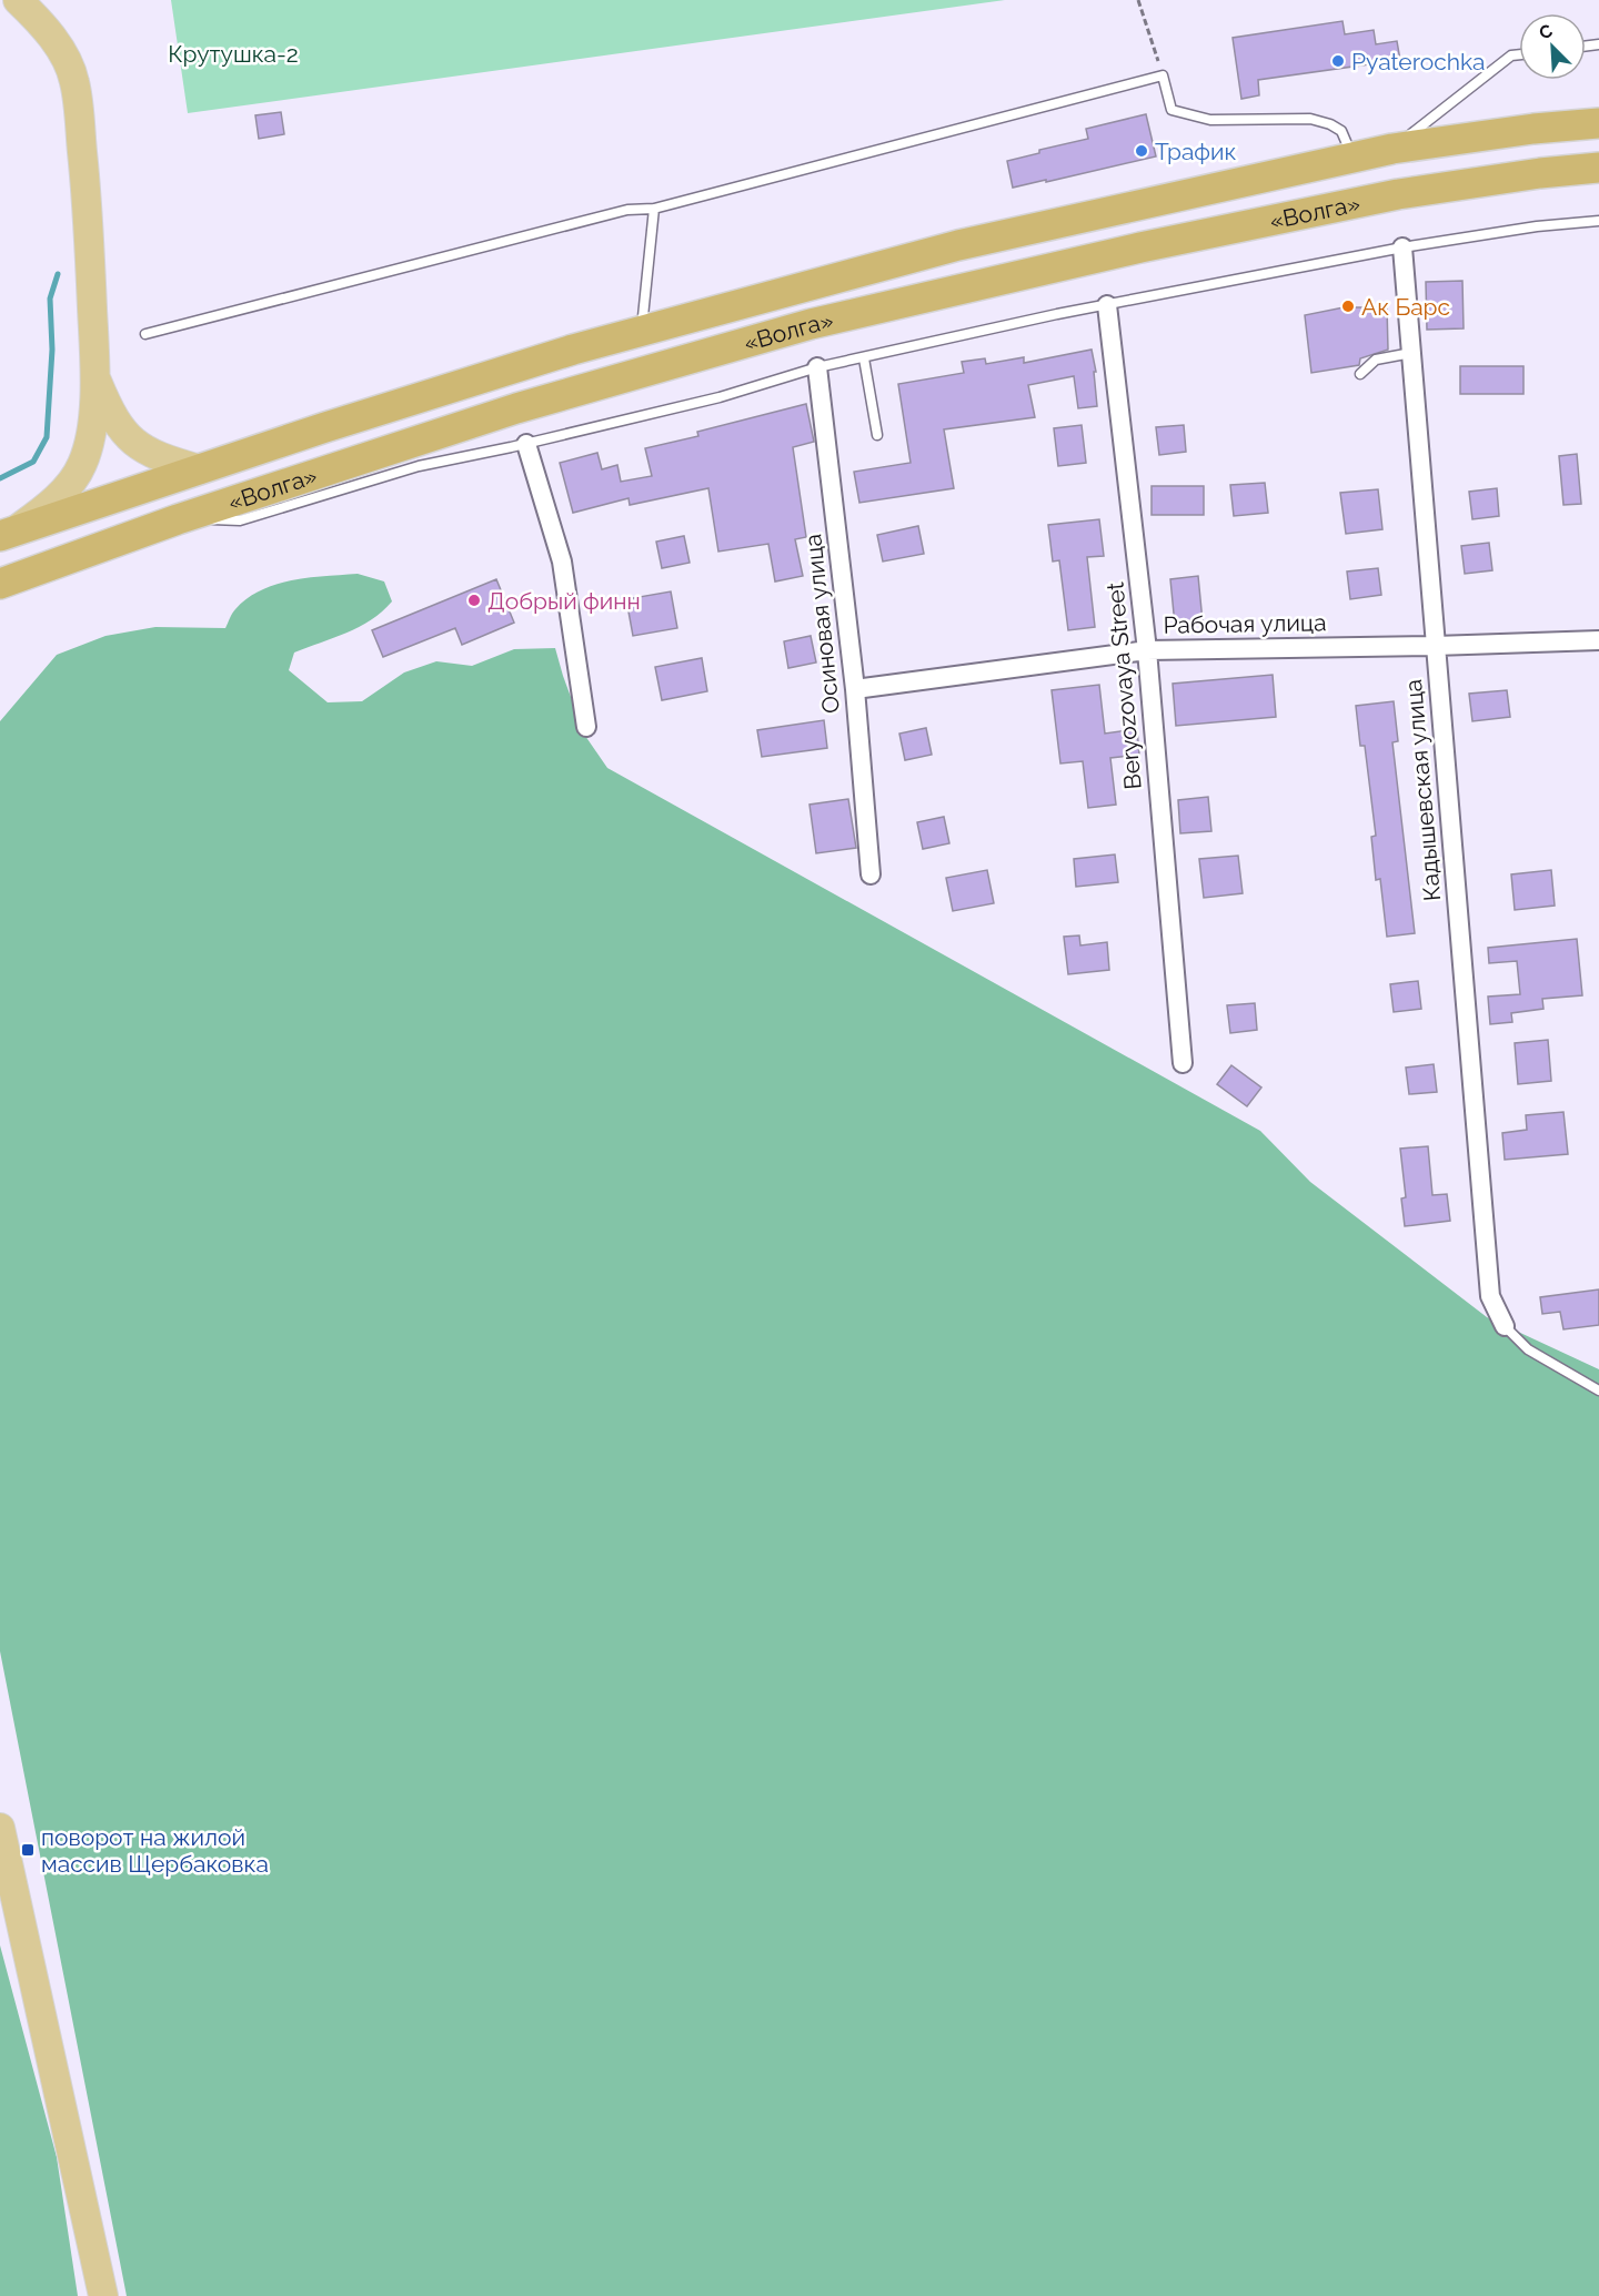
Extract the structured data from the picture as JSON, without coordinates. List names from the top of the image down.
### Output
{
  "streets": {
    "highway": ["«Волга»"],
    "street": [
      "Осиновая улица",
      "Рабочая улица",
      "Beryozovaya Street",
      "Кадышевская улица"
    ]
  },
  "crossings": [
    ["Осиновая улица", "Рабочая улица"],
    ["Рабочая улица", "Beryozovaya Street"],
    ["Рабочая улица", "Кадышевская улица"]
  ],
  "parks": ["Крутушка-2"],
  "places": {
    "other": [
      "Pyaterochka",
      "Трафик",
      "Ак Барс",
      "Добрый финн"
    ],
    "transit": ["поворот на жилой массив Щербаковка"]
  },
  "north": "top left"
}
